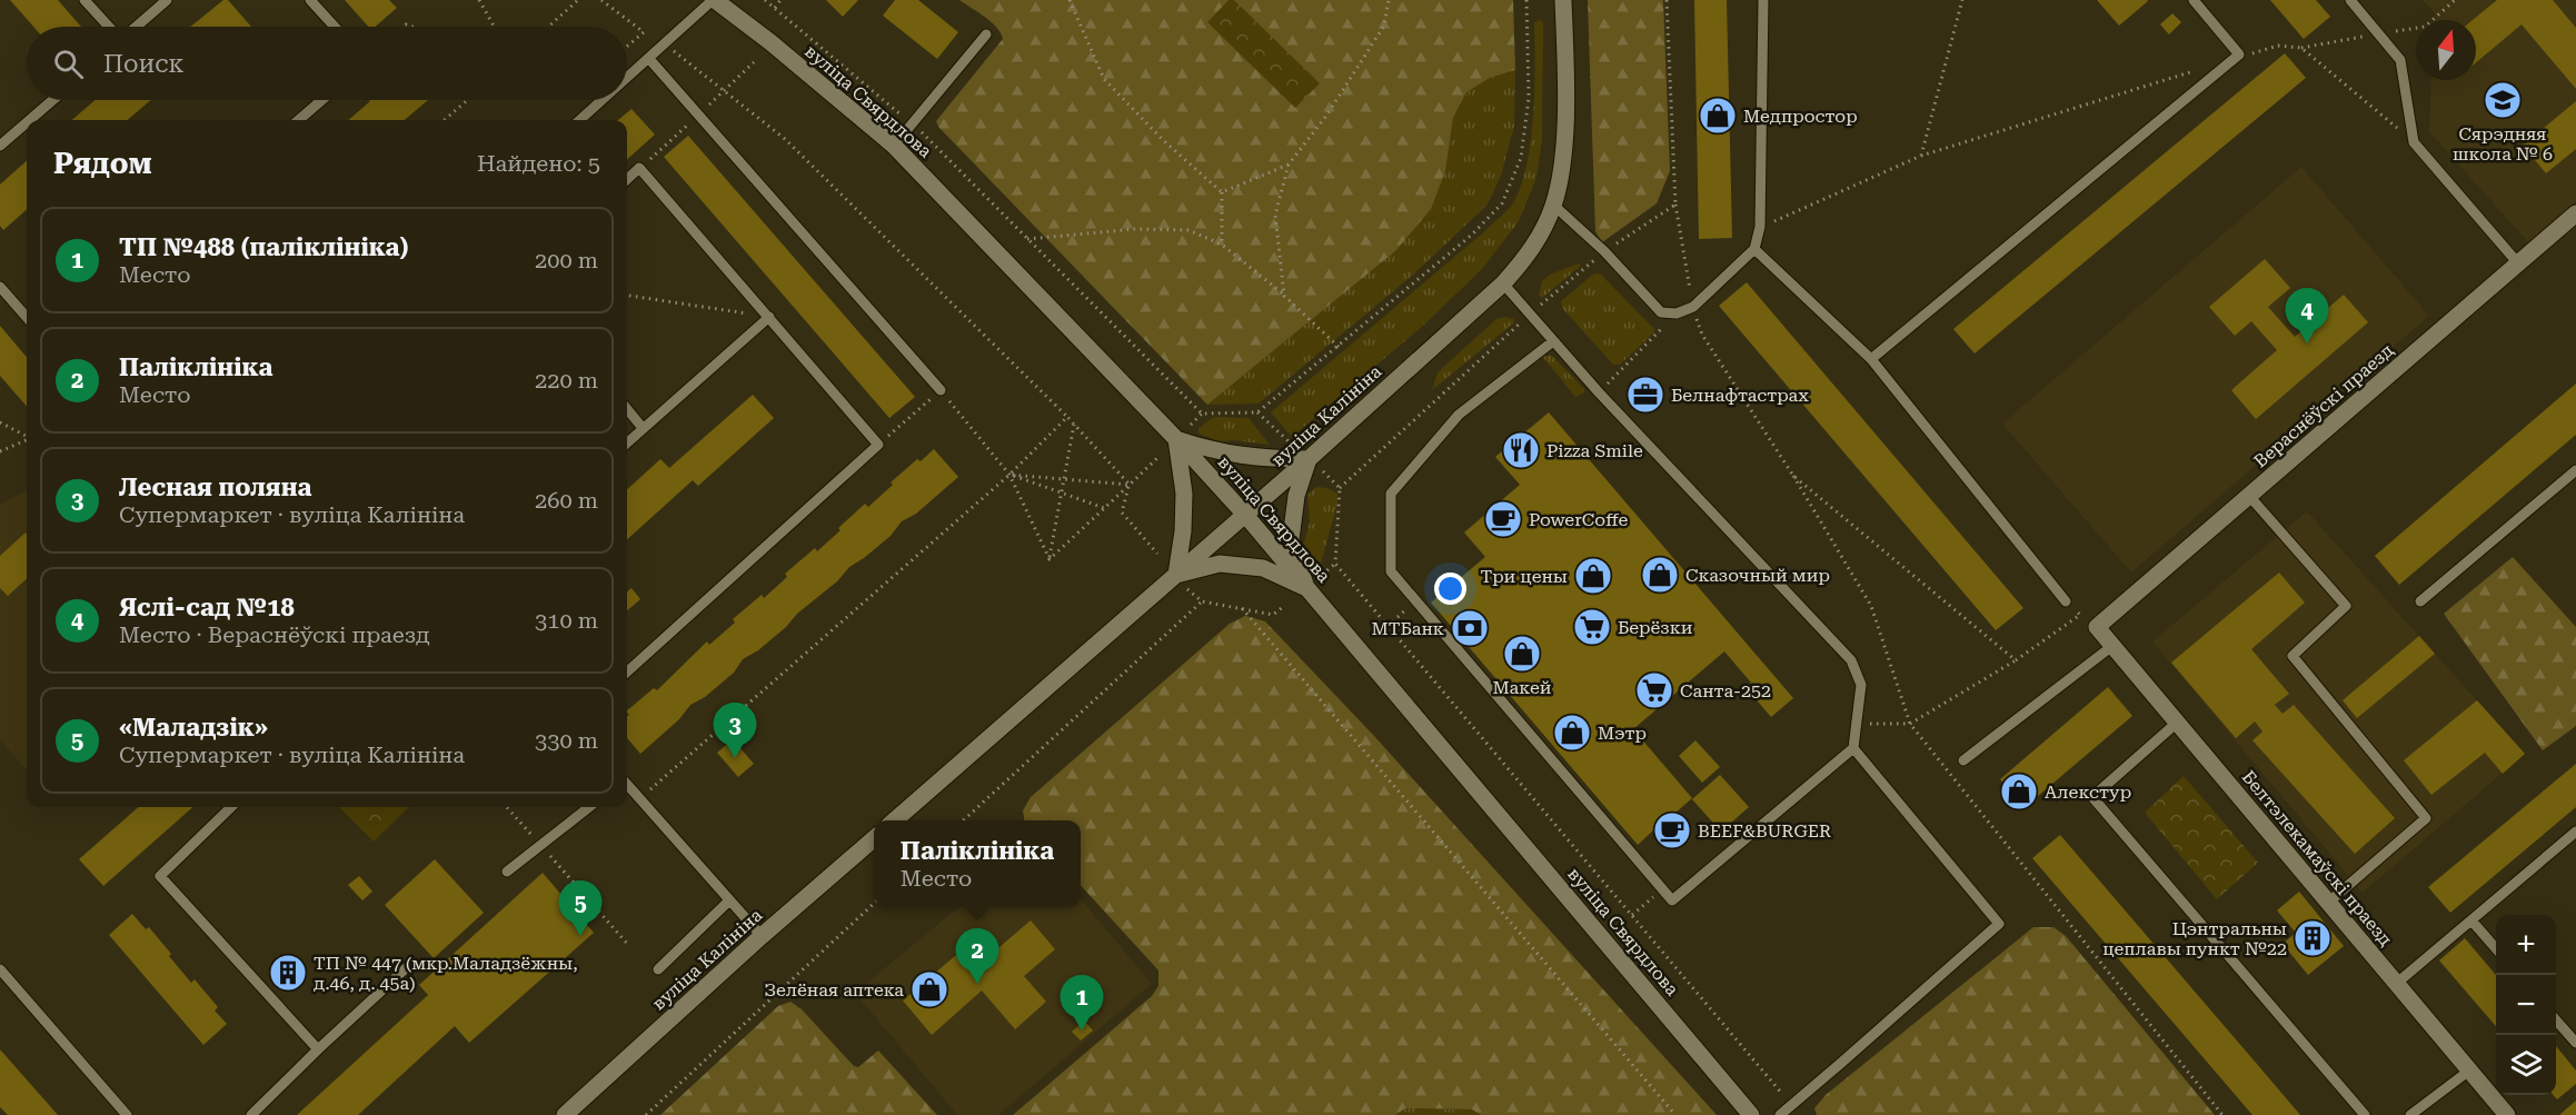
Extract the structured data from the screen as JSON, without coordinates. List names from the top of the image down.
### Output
{
  "streets": {
    "main road": [
      "вуліца Свярдлова",
      "Вераснёўскі праезд",
      "вуліца Калініна",
      "Белтэлекамаўскі праезд"
    ]
  },
  "crossings": [
    ["вуліца Свярдлова", "вуліца Калініна"],
    ["Вераснёўскі праезд", "Белтэлекамаўскі праезд"]
  ],
  "places": {
    "school or university": ["Сярэдняя школа № 6"],
    "shop": [
      "Медпростор",
      "Сказочный мир",
      "Три цены",
      "Макей",
      "Мэтр",
      "Алекстур",
      "Зелёная аптека"
    ],
    "office": ["Белнафтастрах"],
    "restaurant": ["Pizza Smile"],
    "cafe": ["PowerCoffe", "BEEF&BURGER"],
    "supermarket": ["Берёзки", "Санта-252"],
    "bank": ["МТБанк"],
    "building": ["Цэнтральны цеплавы пункт №22", "ТП № 447 (мкр.Маладзёжны, д.46, д. 45а)"]
  },
  "north": "top",
  "page": {
    "search": "Поиск",
    "heading": ["Рядом", "Найдено: 5"],
    "list": [
      {
        "mark": "1",
        "name": "ТП №488 (паліклініка)",
        "note": "Место",
        "value": "200 m"
      },
      {
        "mark": "2",
        "name": "Паліклініка",
        "note": "Место",
        "value": "220 m"
      },
      {
        "mark": "3",
        "name": "Лесная поляна",
        "note": "Супермаркет · вуліца Калініна",
        "value": "260 m"
      },
      {
        "mark": "4",
        "name": "Яслі-сад №18",
        "note": "Место · Вераснёўскі праезд",
        "value": "310 m"
      },
      {
        "mark": "5",
        "name": "«Маладзік»",
        "note": "Супермаркет · вуліца Калініна",
        "value": "330 m"
      }
    ],
    "pins": [
      "4",
      "3",
      "5",
      "2",
      "1"
    ],
    "popup": ["Паліклініка", "Место"],
    "map_buttons": ["+", "−"]
  }
}
